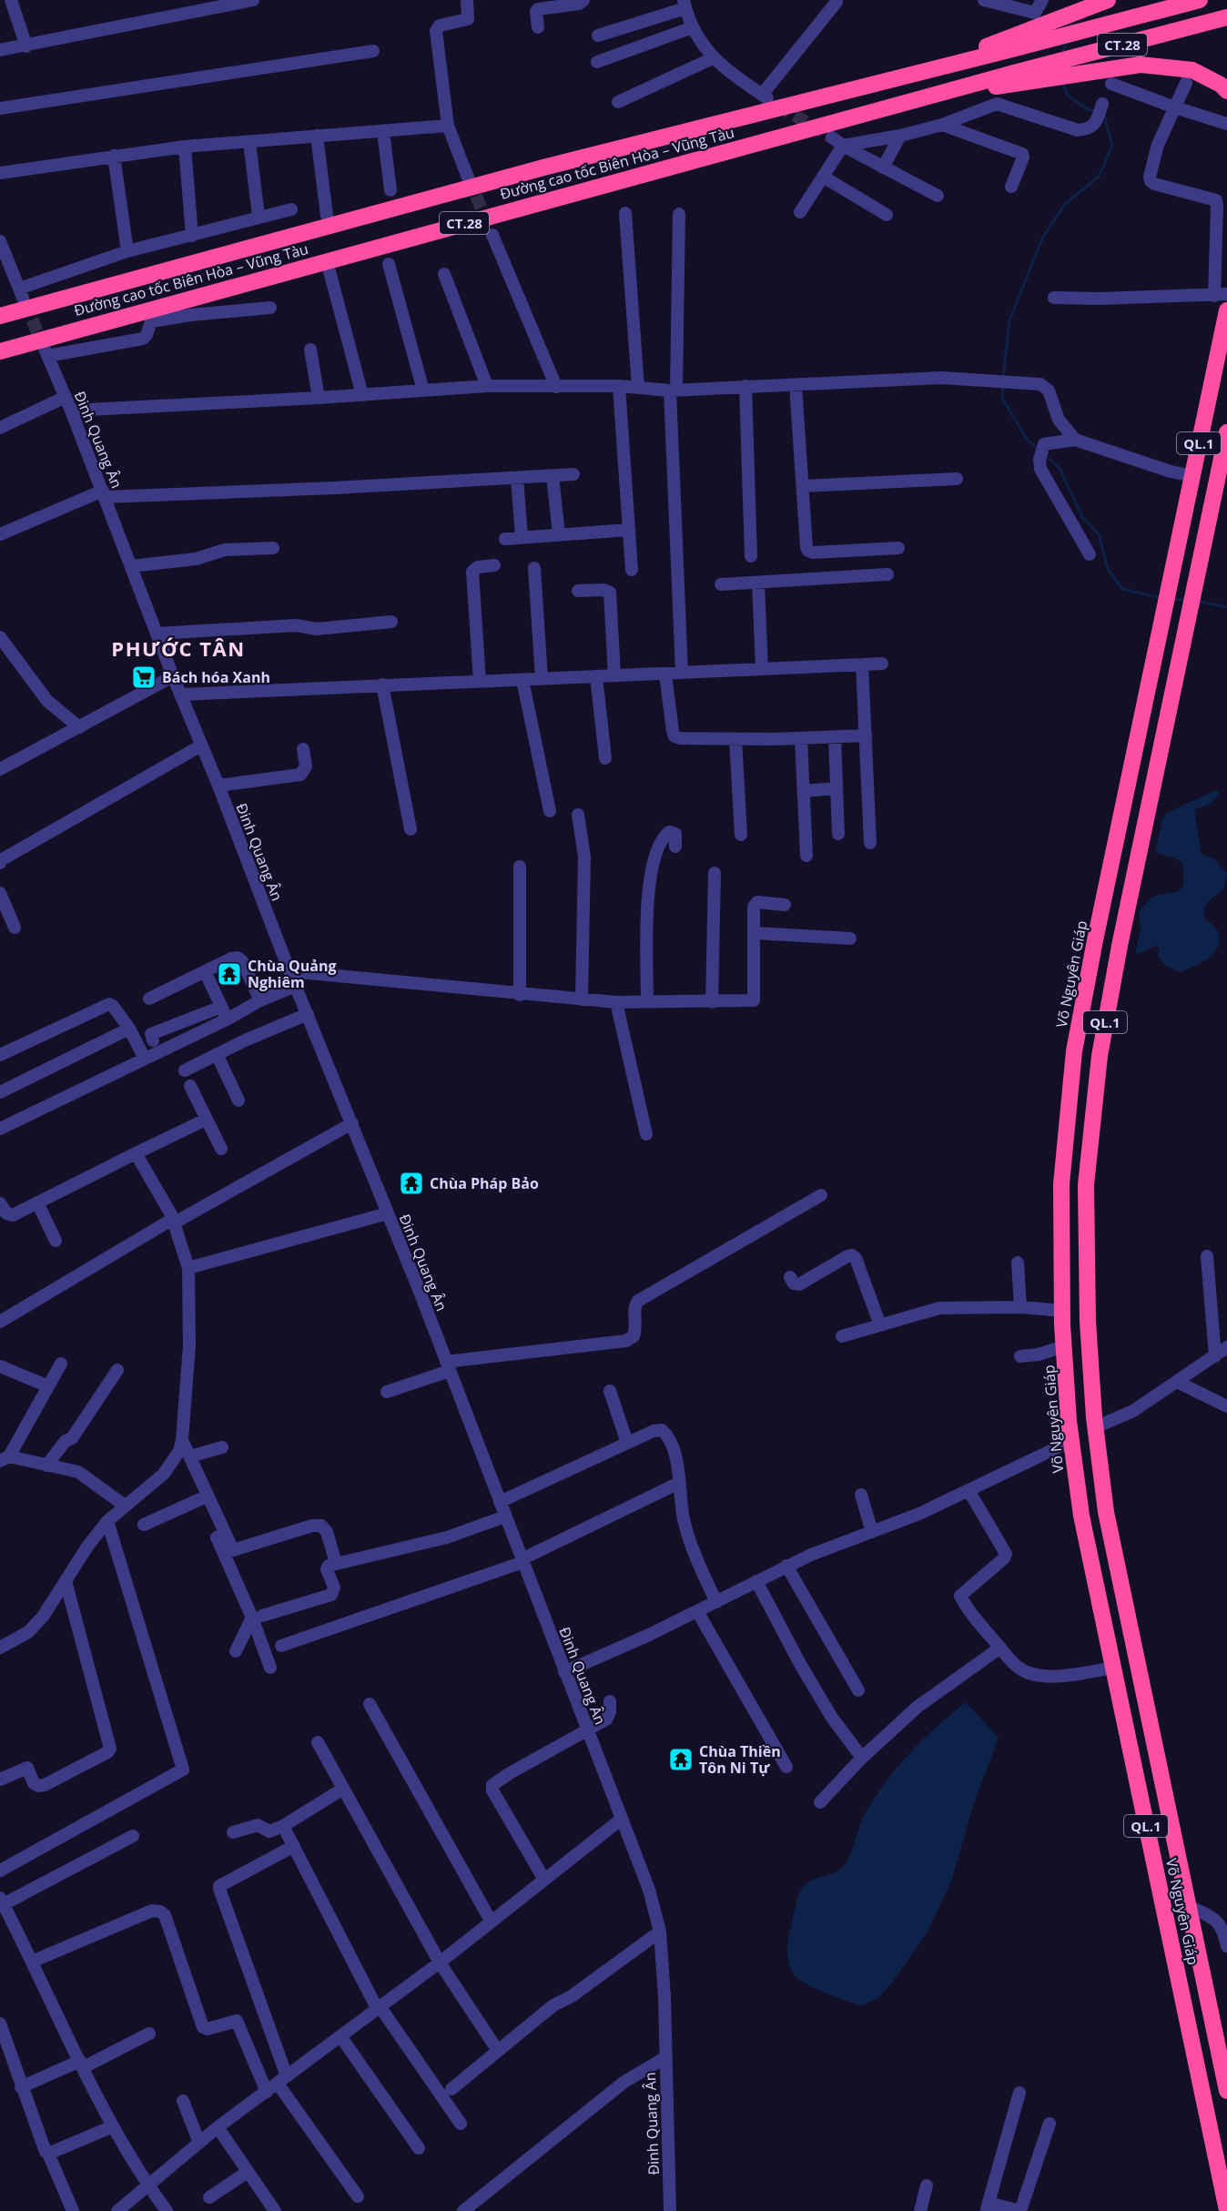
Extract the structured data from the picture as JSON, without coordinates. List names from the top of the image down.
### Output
{
  "streets": {
    "highway": [
      "CT.28",
      "Đường cao tốc Biên Hòa – Vũng Tàu",
      "QL.1",
      "Võ Nguyên Giáp"
    ],
    "street": ["Đinh Quang Ân"]
  },
  "crossings": [
    ["CT.28", "Đường cao tốc Biên Hòa – Vũng Tàu"],
    ["QL.1", "Võ Nguyên Giáp"]
  ],
  "districts": ["PHƯỚC TÂN"],
  "places": {
    "supermarket": ["Bách hóa Xanh"],
    "temple": ["Chùa Quảng Nghiêm", "Chùa Pháp Bảo", "Chùa Thiền Tôn Ni Tự"]
  }
}
